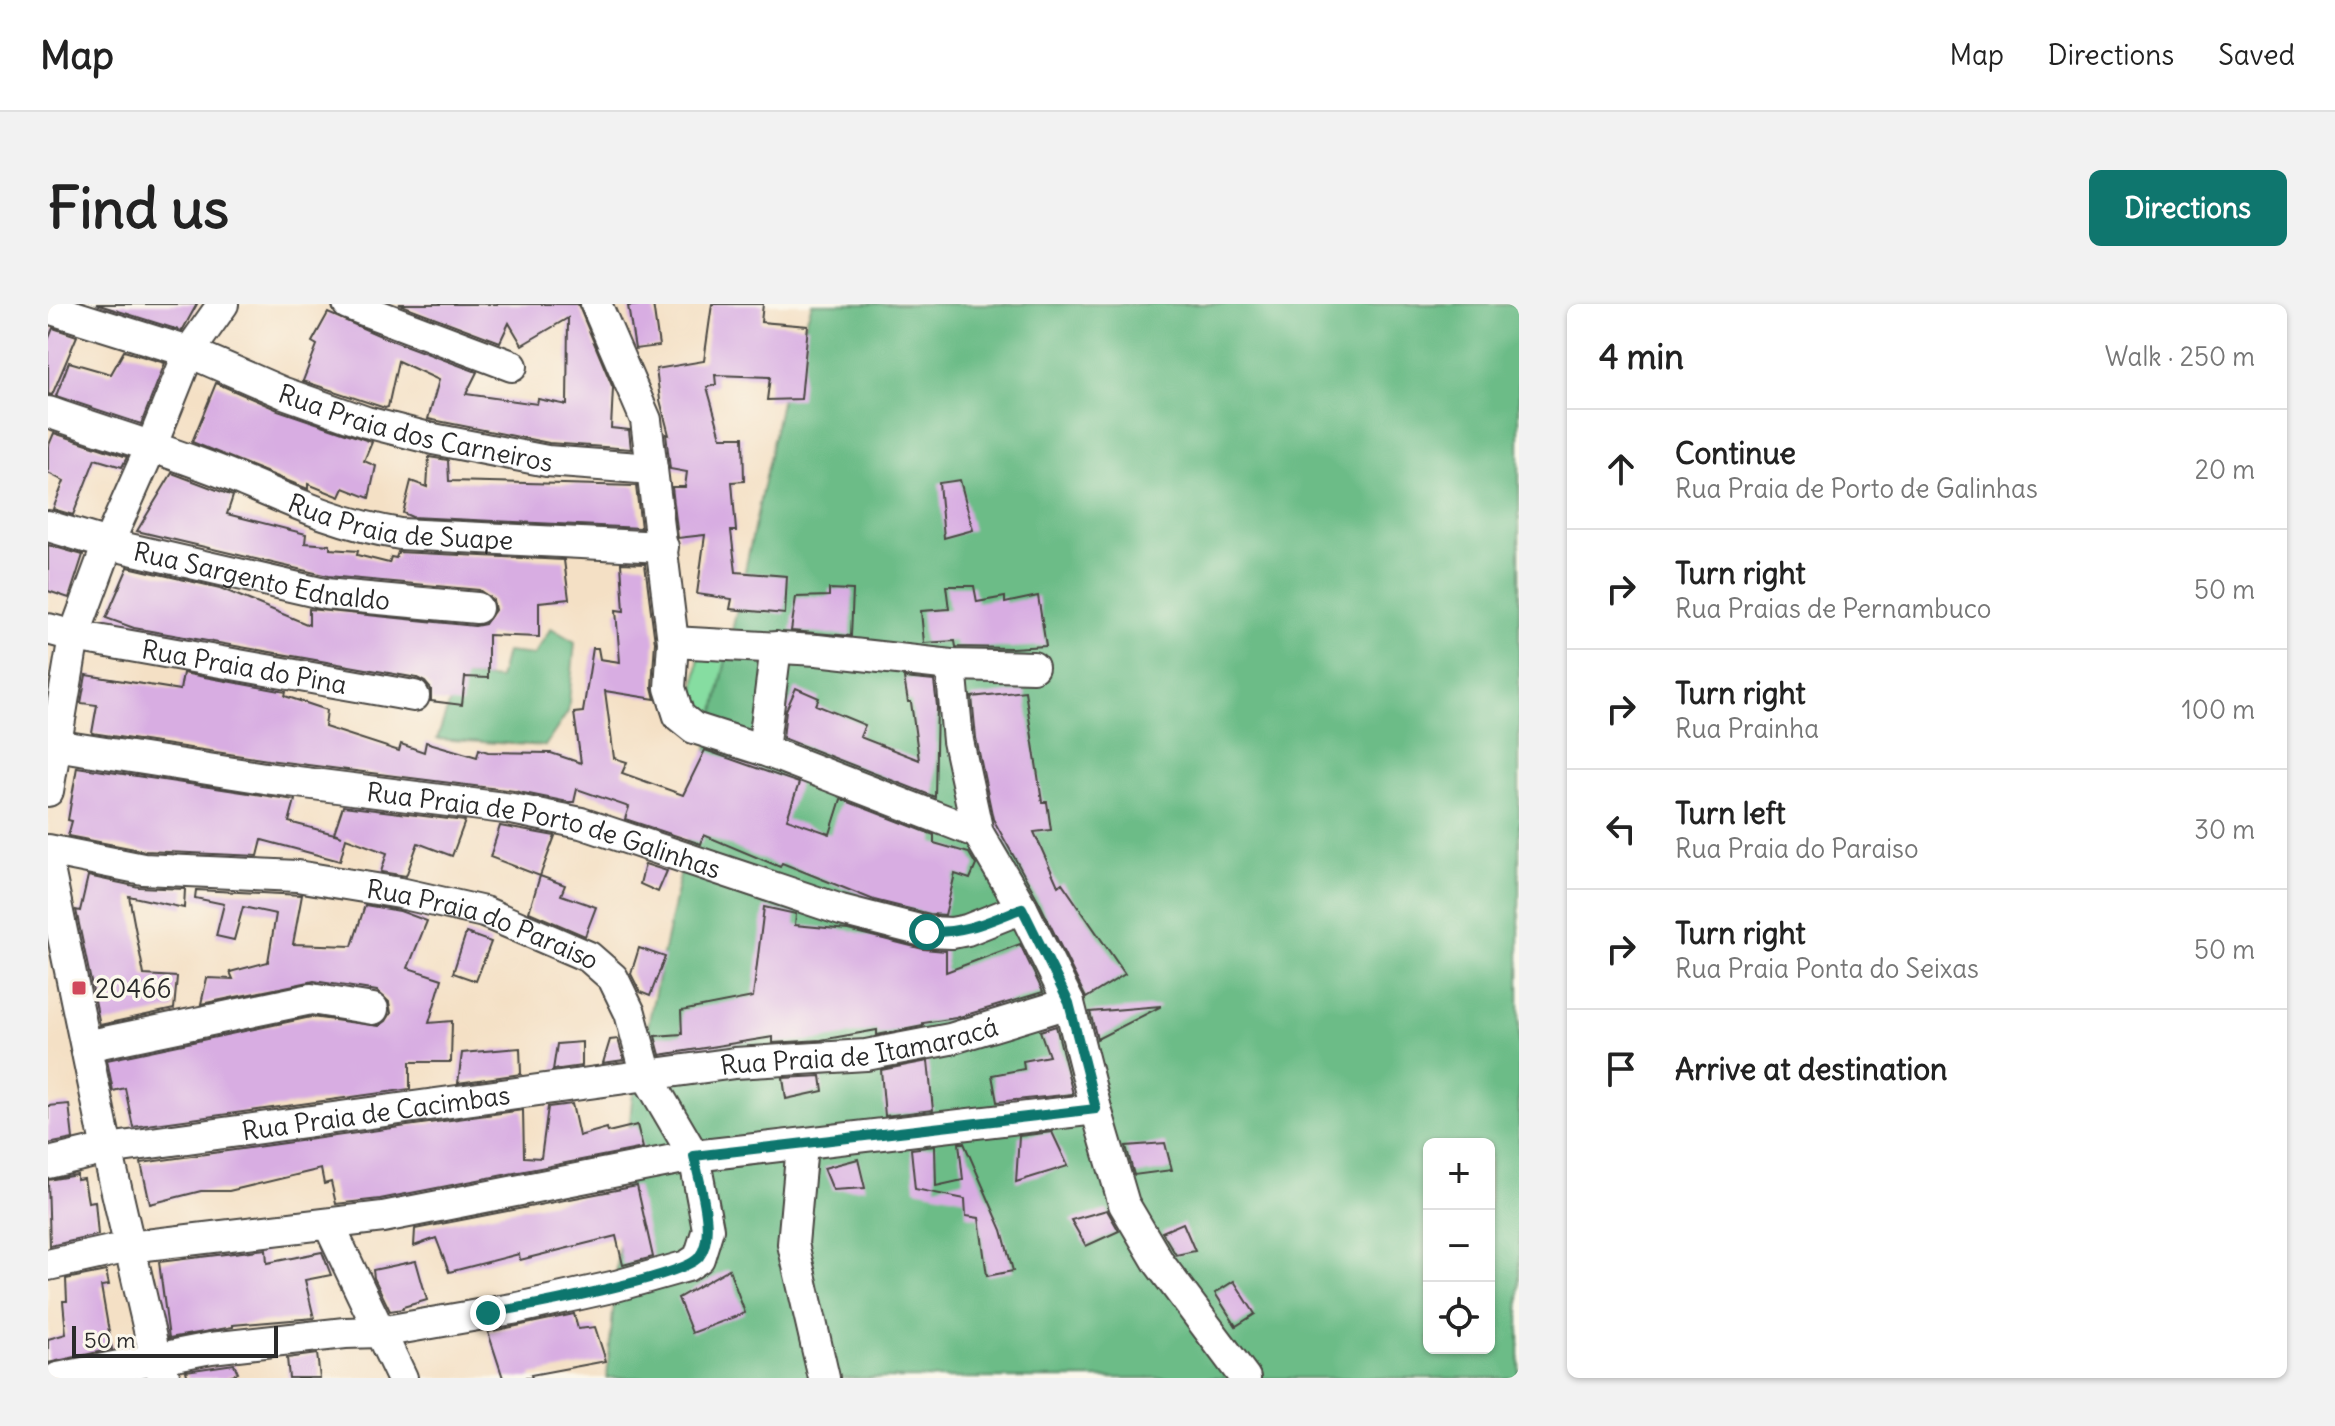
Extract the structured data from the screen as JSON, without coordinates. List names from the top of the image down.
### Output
{
  "streets": {
    "street": [
      "Rua Praia dos Carneiros",
      "Rua Praia de Suape",
      "Rua Sargento Ednaldo",
      "Rua Praia do Pina",
      "Rua Praia de Porto de Galinhas",
      "Rua Praia do Paraiso",
      "Rua Praia de Itamaracá",
      "Rua Praia de Cacimbas"
    ]
  },
  "crossings": [
    ["Rua Praia do Paraiso", "Rua Praia de Itamaracá"],
    ["Rua Praia do Paraiso", "Rua Praia de Cacimbas"],
    ["Rua Praia de Itamaracá", "Rua Praia de Cacimbas"]
  ],
  "places": {
    "transit": ["20466"]
  },
  "scale_bar": "50 m",
  "page": {
    "header": "Map",
    "nav": ["Map", "Directions", "Saved"],
    "buttons": "Directions",
    "title": "Find us",
    "heading": ["4 min", "Walk · 250 m"],
    "list": [
      ["Continue", "Rua Praia de Porto de Galinhas", "20 m"],
      ["Turn right", "Rua Praias de Pernambuco", "50 m"],
      ["Turn right", "Rua Prainha", "100 m"],
      ["Turn left", "Rua Praia do Paraiso", "30 m"],
      ["Turn right", "Rua Praia Ponta do Seixas", "50 m"],
      "Arrive at destination"
    ],
    "map_buttons": ["+", "−"],
    "scale": "50 m"
  }
}
